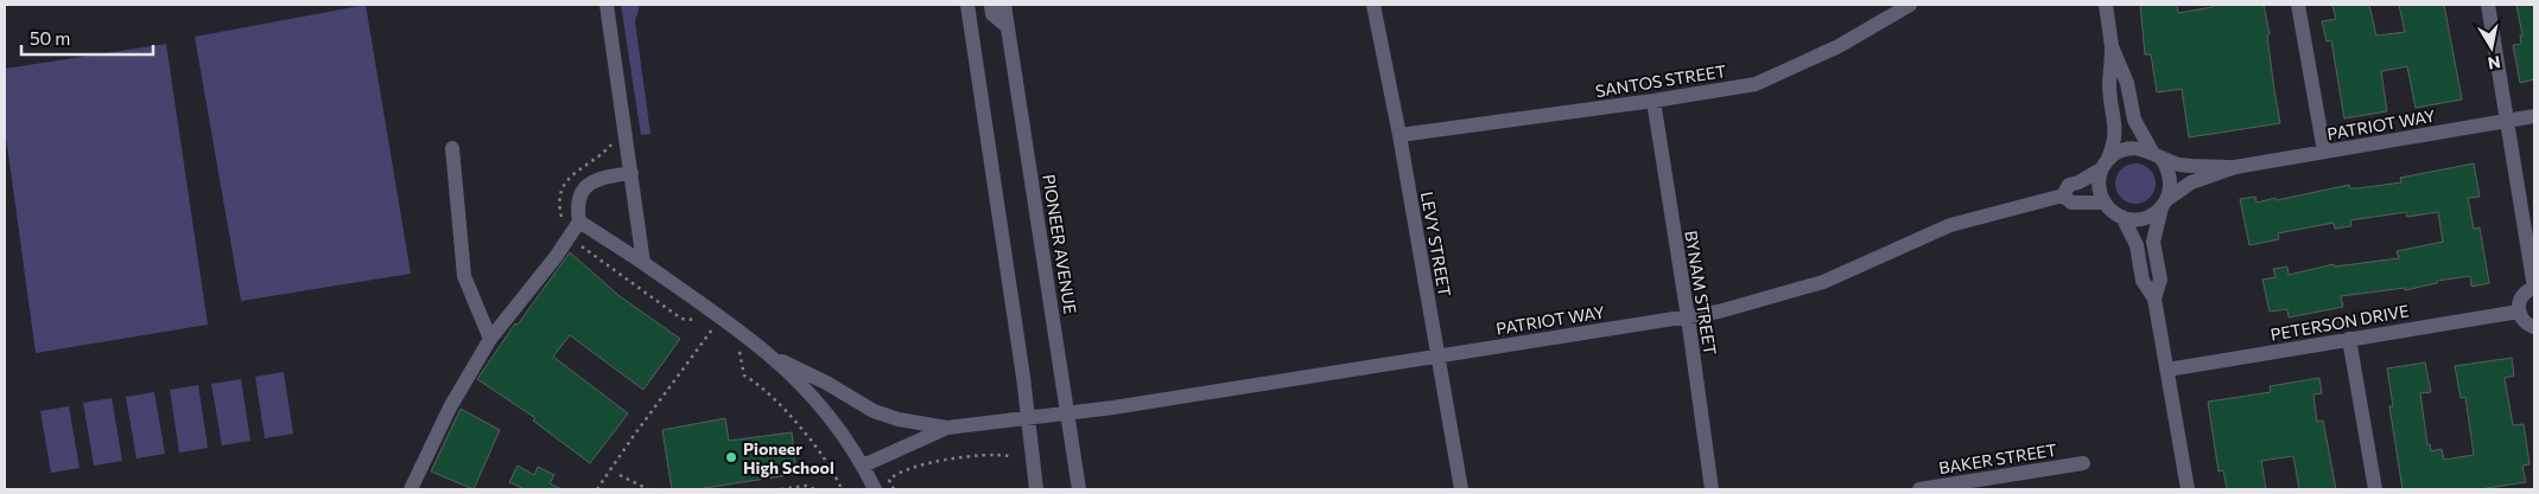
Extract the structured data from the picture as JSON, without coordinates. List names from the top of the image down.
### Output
{
  "streets": {
    "street": [
      "SANTOS STREET",
      "PATRIOT WAY",
      "PIONEER AVENUE",
      "LEVY STREET",
      "BYNAM STREET",
      "PETERSON DRIVE",
      "BAKER STREET"
    ]
  },
  "crossings": [
    ["SANTOS STREET", "LEVY STREET"],
    ["SANTOS STREET", "BYNAM STREET"],
    ["PATRIOT WAY", "PIONEER AVENUE"],
    ["PATRIOT WAY", "LEVY STREET"],
    ["PATRIOT WAY", "BYNAM STREET"]
  ],
  "places": ["Pioneer High School"],
  "scale_bar": "50 m",
  "north": "bottom"
}
